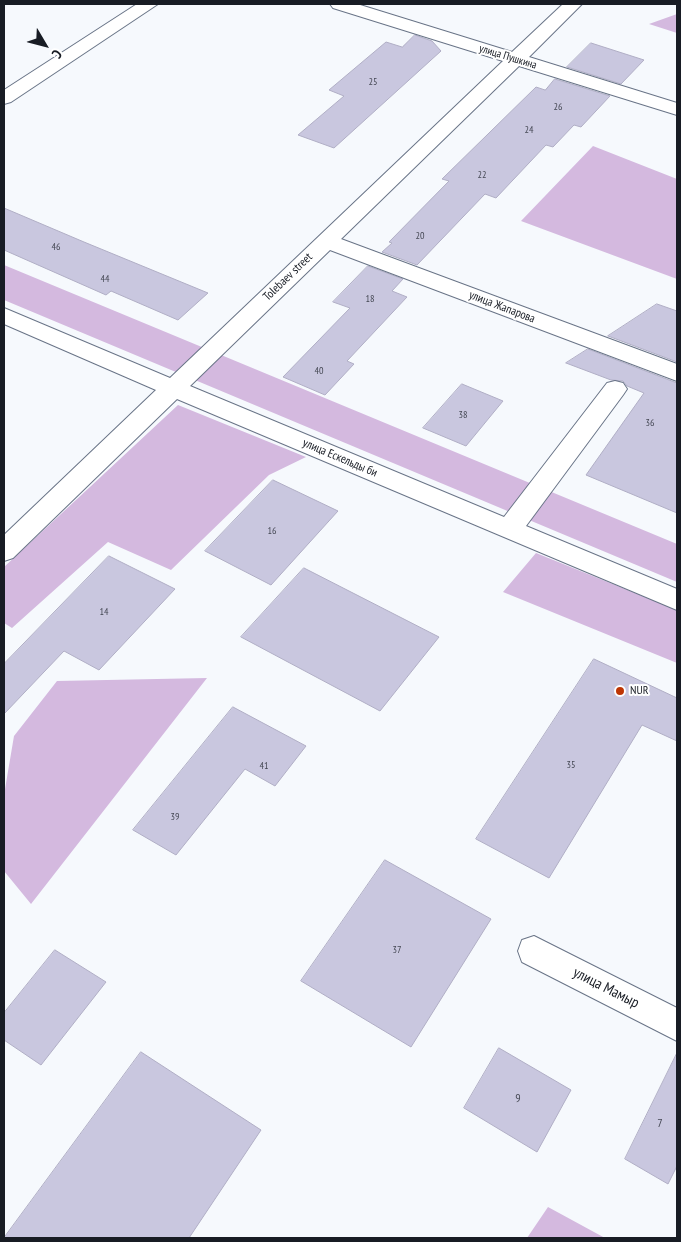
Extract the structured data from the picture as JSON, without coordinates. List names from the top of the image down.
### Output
{
  "streets": {
    "street": [
      "улица Пушкина",
      "Tolebaev street",
      "улица Жапарова",
      "улица Ескельды би",
      "улица Мамыр"
    ]
  },
  "crossings": [
    ["улица Пушкина", "Tolebaev street"],
    ["Tolebaev street", "улица Жапарова"],
    ["Tolebaev street", "улица Ескельды би"]
  ],
  "places": ["NUR"],
  "house_numbers": [
    "25",
    "26",
    "24",
    "22",
    "20",
    "46",
    "44",
    "18",
    "40",
    "38",
    "36",
    "16",
    "14",
    "35",
    "41",
    "39",
    "37",
    "9",
    "7"
  ],
  "north": "bottom right"
}
